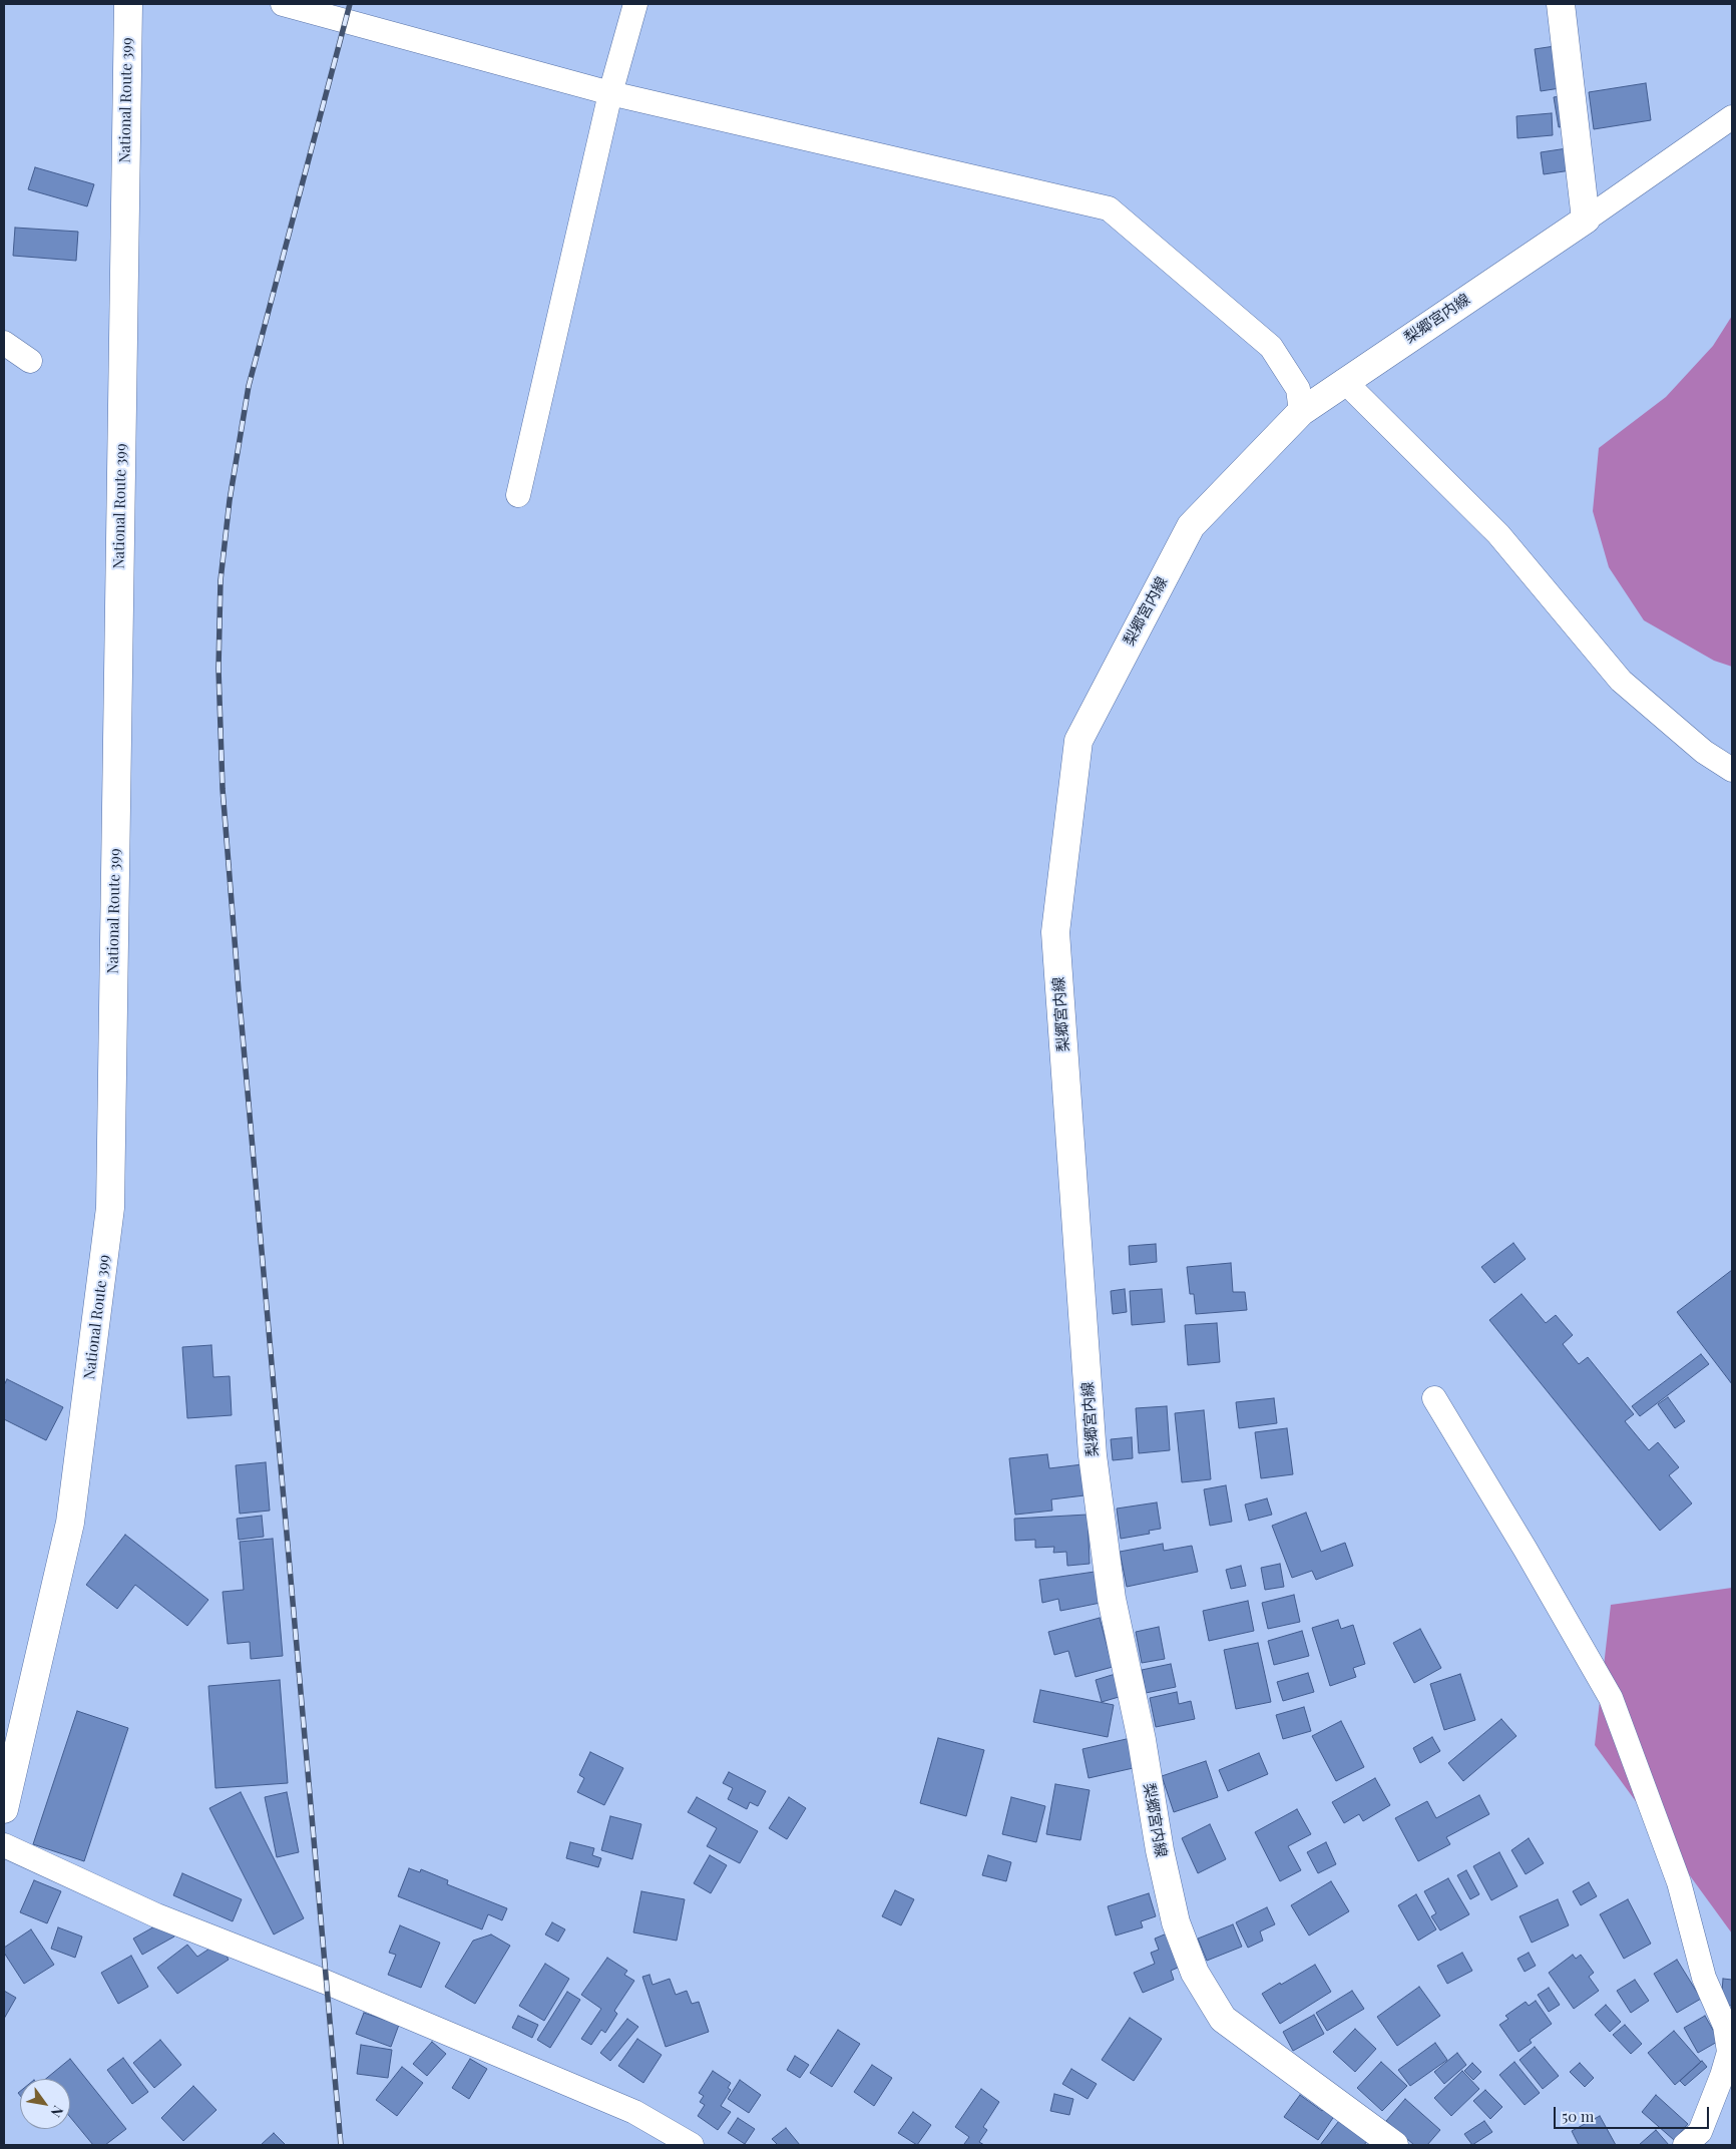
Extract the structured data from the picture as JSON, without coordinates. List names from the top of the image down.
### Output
{
  "streets": {
    "main road": ["National Route 399", "梨郷宮内線"]
  },
  "scale_bar": "50 m",
  "north": "bottom right"
}
